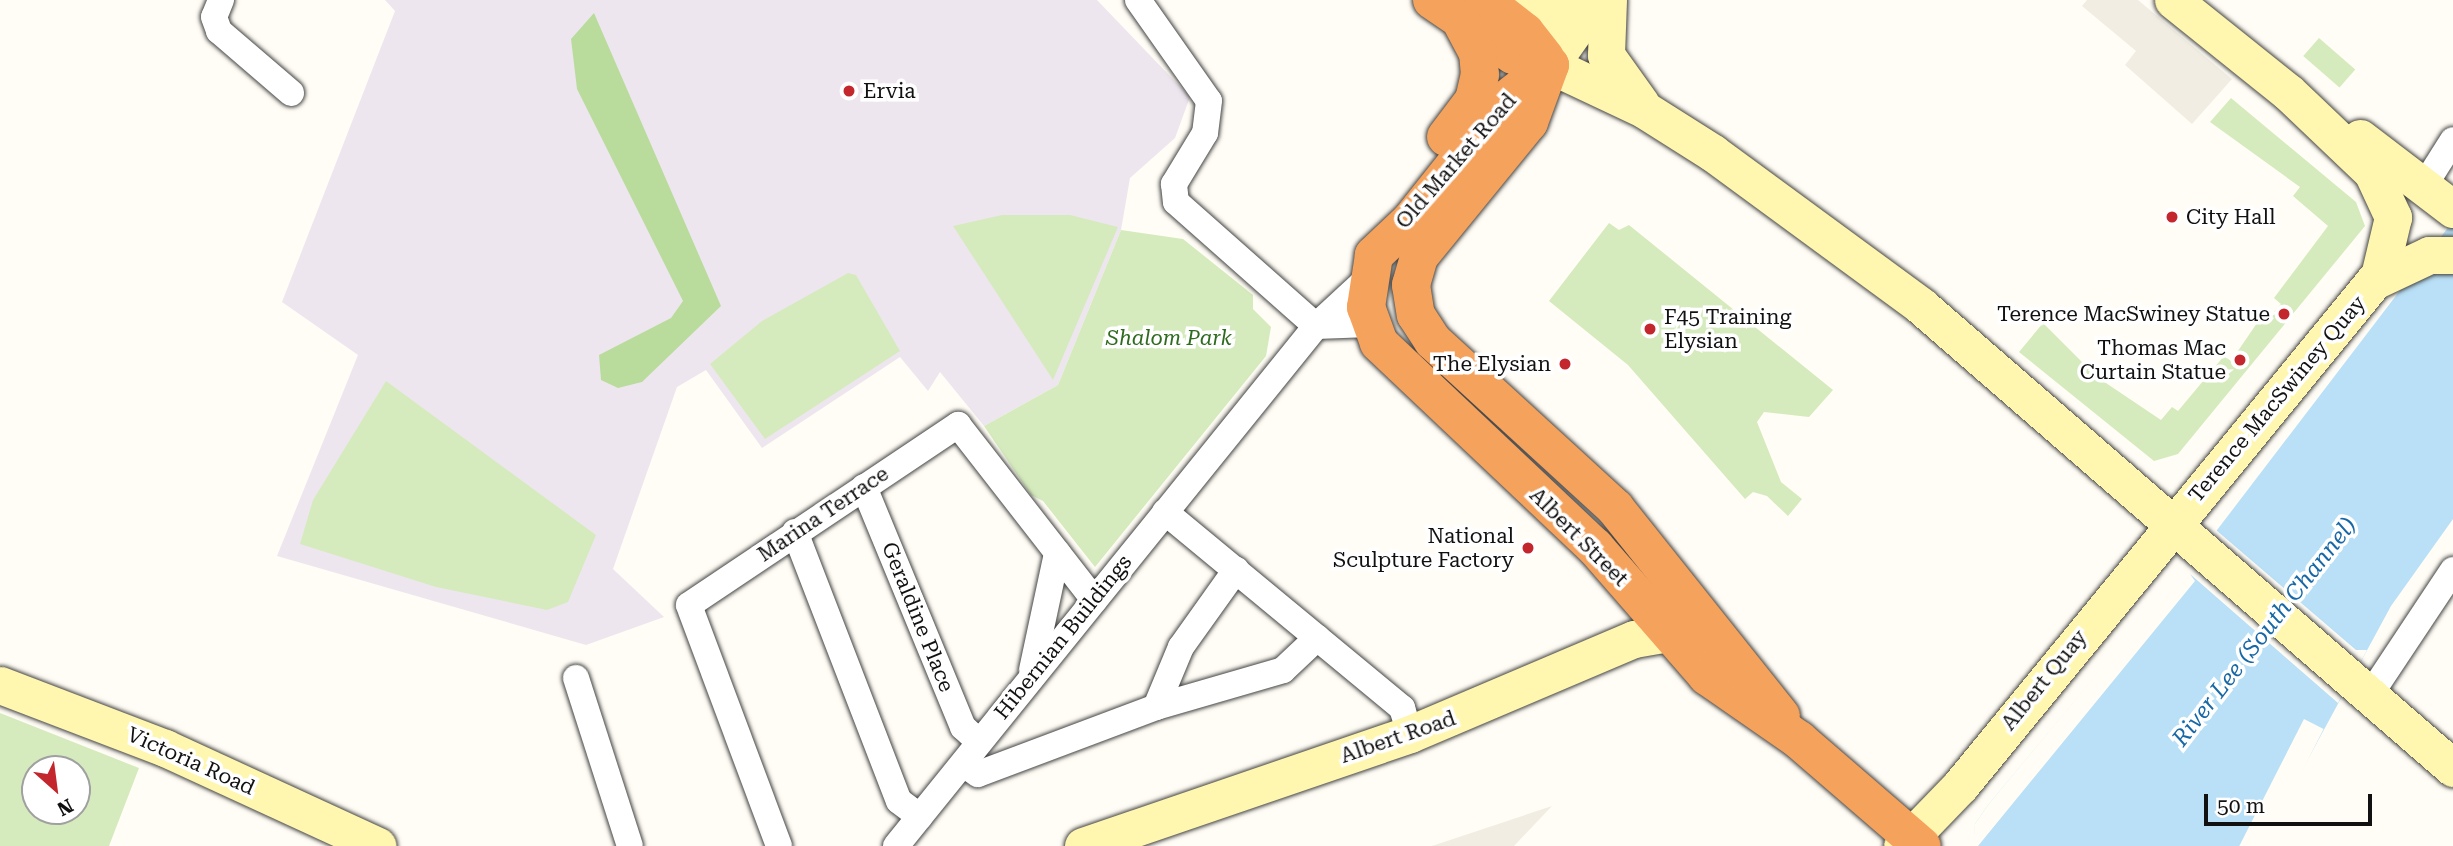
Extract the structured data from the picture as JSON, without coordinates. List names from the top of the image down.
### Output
{
  "streets": {
    "highway": ["Old Market Road", "Albert Street"],
    "street": [
      "Terence MacSwiney Quay",
      "Marina Terrace",
      "Geraldine Place",
      "Hibernian Buildings",
      "Albert Quay",
      "Albert Road",
      "Victoria Road"
    ]
  },
  "crossings": [
    ["Old Market Road", "Albert Street"],
    ["Old Market Road", "Hibernian Buildings"],
    ["Terence MacSwiney Quay", "Albert Quay"],
    ["Marina Terrace", "Geraldine Place"],
    ["Albert Street", "Albert Quay"],
    ["Albert Street", "Albert Road"],
    ["Geraldine Place", "Hibernian Buildings"]
  ],
  "water": ["River Lee (South Channel)"],
  "parks": ["Shalom Park"],
  "places": [
    "Ervia",
    "City Hall",
    "Terence MacSwiney Statue",
    "F45 Training Elysian",
    "Thomas Mac Curtain Statue",
    "The Elysian",
    "National Sculpture Factory"
  ],
  "scale_bar": "50 m",
  "north": "bottom right"
}
